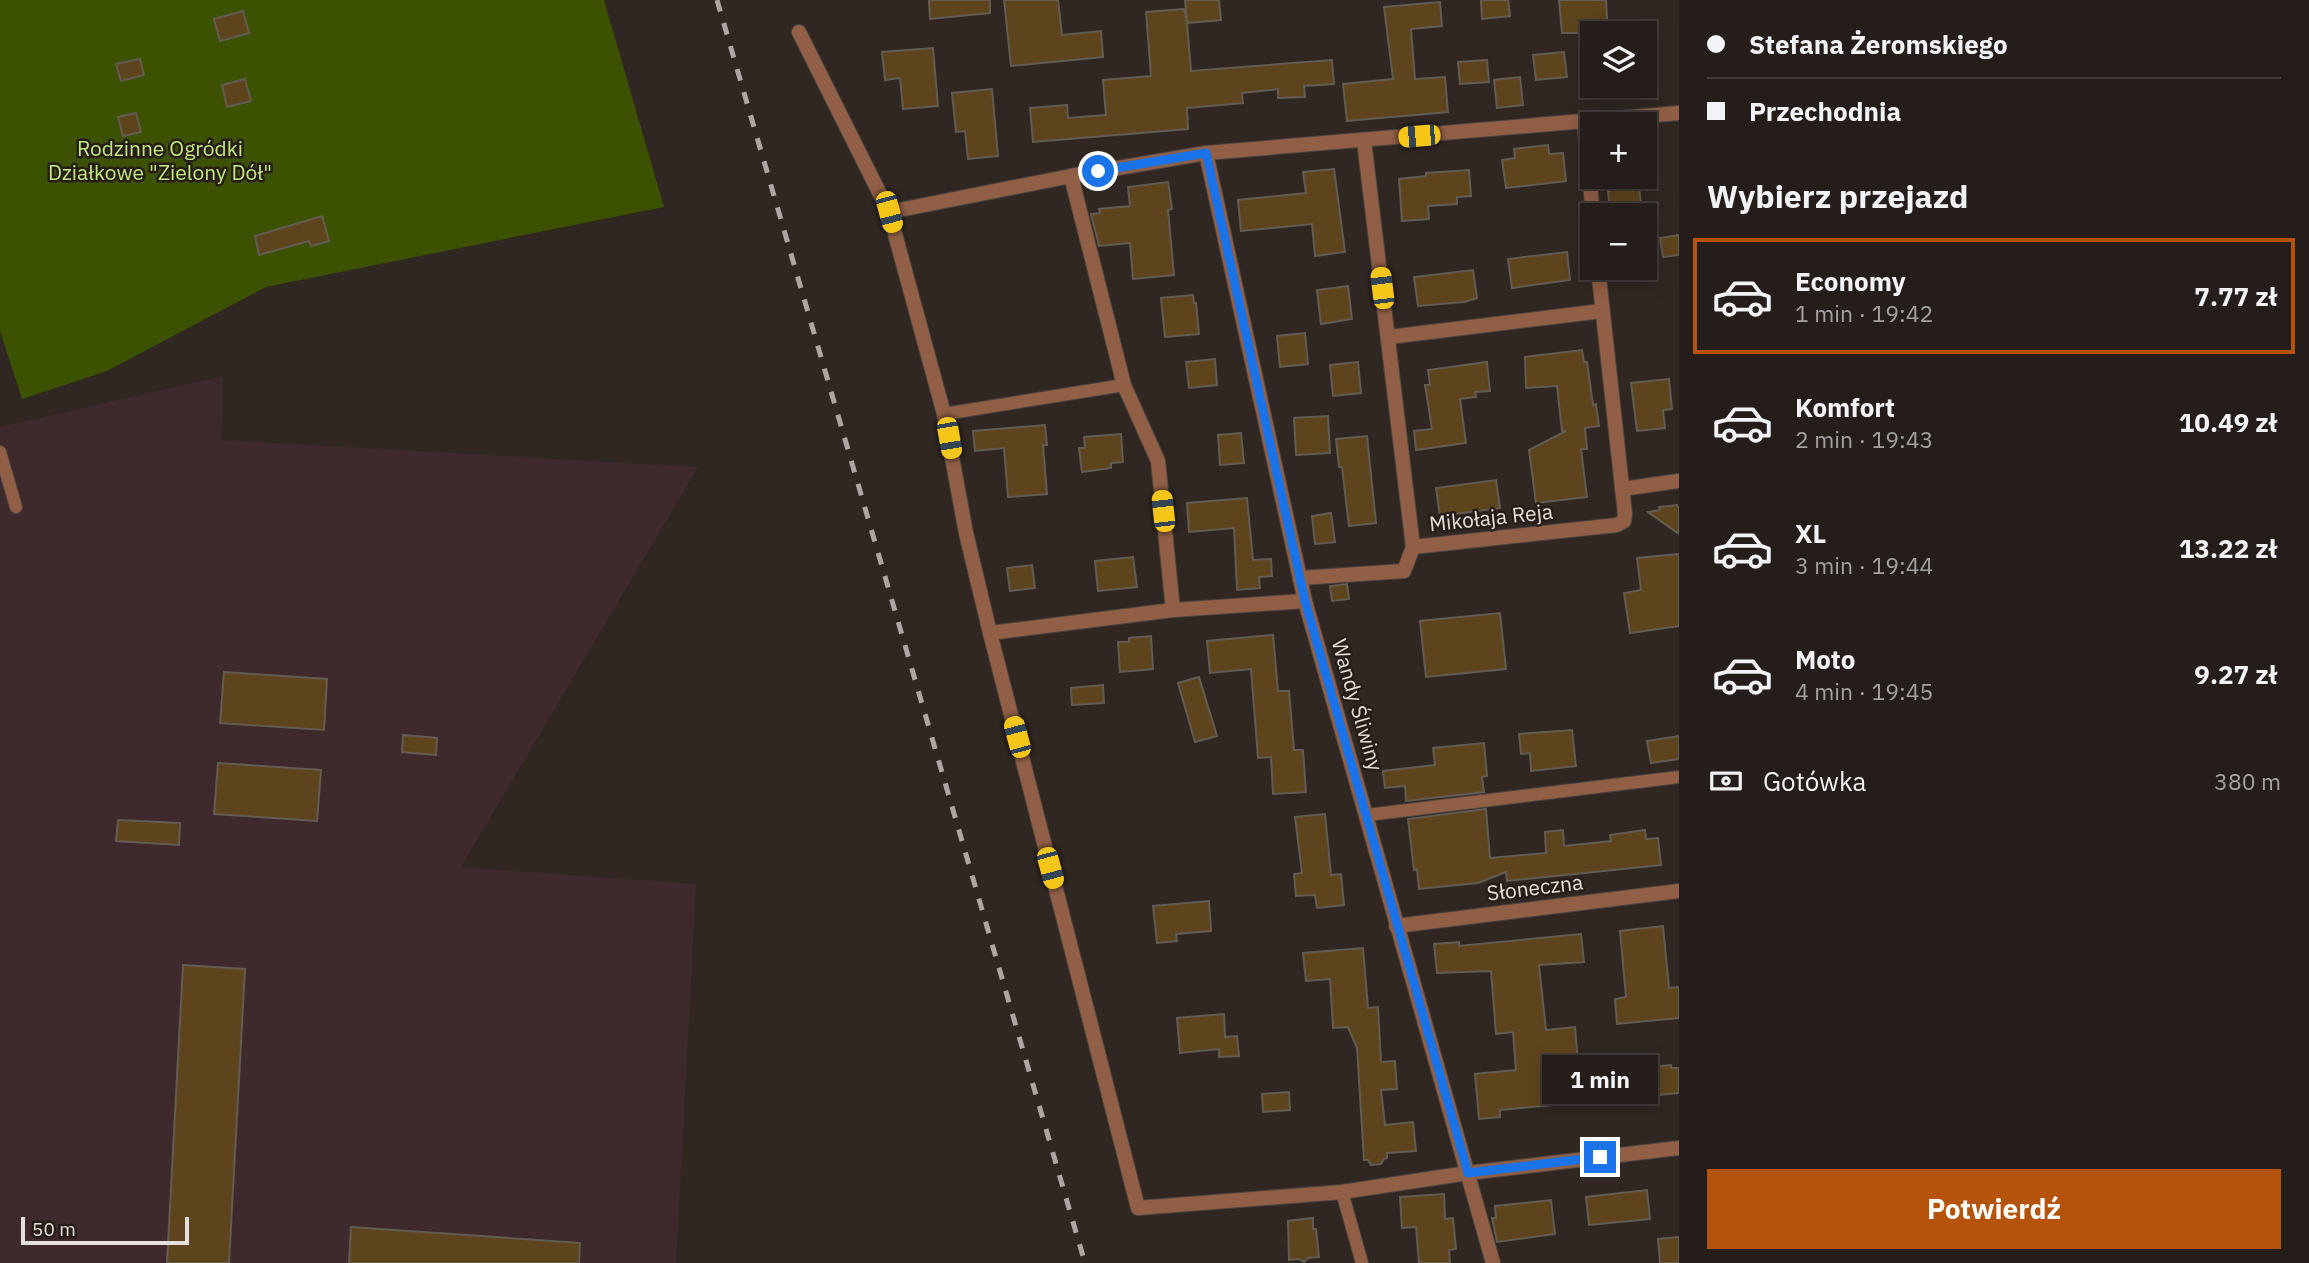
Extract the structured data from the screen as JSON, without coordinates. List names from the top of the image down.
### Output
{
  "streets": {
    "street": ["Mikołaja Reja", "Wandy Śliwiny", "Słoneczna"]
  },
  "crossings": [
    ["Wandy Śliwiny", "Słoneczna"]
  ],
  "parks": ["Rodzinne Ogródki Działkowe \"Zielony Dół\""],
  "scale_bar": "50 m",
  "page": {
    "banner": ["Stefana Żeromskiego", "Przechodnia"],
    "map_buttons": ["+", "−"],
    "heading": "Wybierz przejazd",
    "list": [
      {
        "name": "Economy",
        "note": "1 min · 19:42",
        "value": "7.77 zł"
      },
      {
        "name": "Komfort",
        "note": "2 min · 19:43",
        "value": "10.49 zł"
      },
      {
        "name": "XL",
        "note": "3 min · 19:44",
        "value": "13.22 zł"
      },
      {
        "name": "Moto",
        "note": "4 min · 19:45",
        "value": "9.27 zł"
      }
    ],
    "pay": ["Gotówka", "380 m"],
    "bubble": "1 min",
    "buttons": "Potwierdź",
    "scale": "50 m"
  }
}
